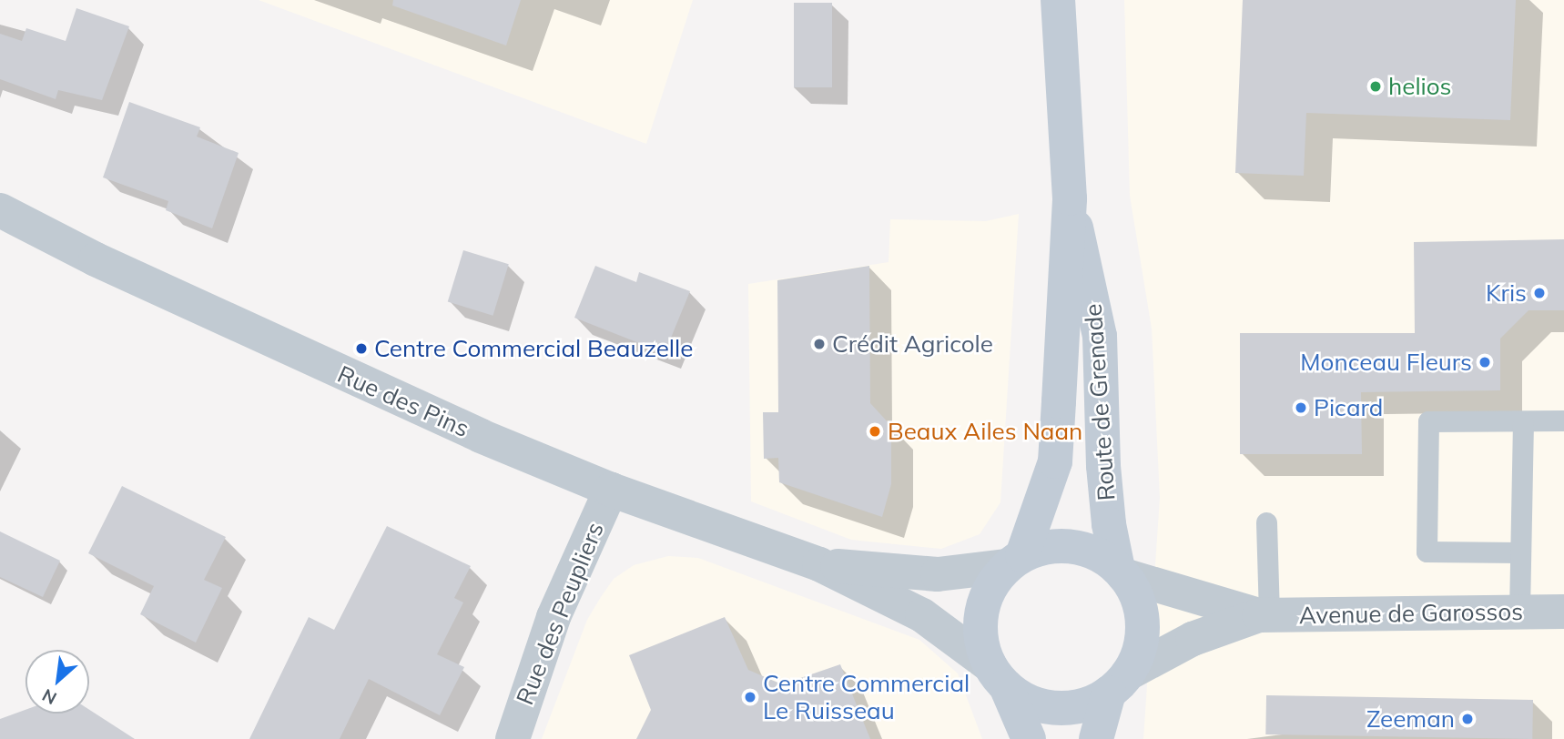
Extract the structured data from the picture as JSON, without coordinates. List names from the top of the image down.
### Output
{
  "streets": {
    "main road": ["Route de Grenade"],
    "street": ["Rue des Pins", "Rue des Peupliers", "Avenue de Garossos"]
  },
  "crossings": [
    ["Rue des Pins", "Route de Grenade"],
    ["Rue des Pins", "Rue des Peupliers"],
    ["Rue des Pins", "Avenue de Garossos"],
    ["Route de Grenade", "Avenue de Garossos"]
  ],
  "places": [
    "helios",
    "Kris",
    "Crédit Agricole",
    "Centre Commercial Beauzelle",
    "Monceau Fleurs",
    "Picard",
    "Beaux Ailes Naan",
    "Centre Commercial Le Ruisseau",
    "Zeeman"
  ],
  "north": "bottom left"
}
